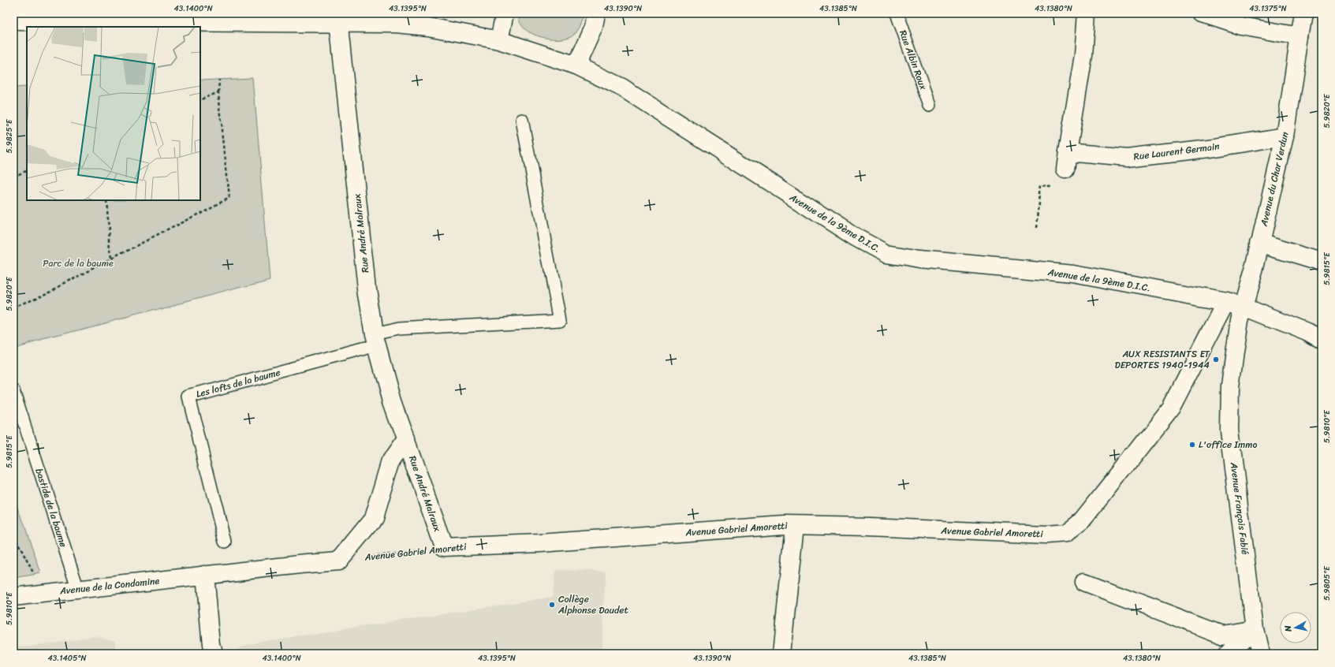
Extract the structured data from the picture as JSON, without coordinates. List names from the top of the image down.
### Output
{
  "streets": {
    "street": [
      "Rue Laurent Germain",
      "Avenue du Char Verdun",
      "Avenue de la 9ème D.I.C.",
      "Rue André Malraux",
      "Avenue François Fabié",
      "Avenue Gabriel Amoretti",
      "Avenue de la Condamine"
    ],
    "lane": ["Rue Albin Roux", "Les lofts de la baume", "bastide de la baume"]
  },
  "crossings": [
    ["Rue Laurent Germain", "Avenue du Char Verdun"],
    ["Avenue du Char Verdun", "Avenue de la 9ème D.I.C."],
    ["Avenue du Char Verdun", "Avenue François Fabié"],
    ["Avenue de la 9ème D.I.C.", "Rue André Malraux"],
    ["Avenue de la 9ème D.I.C.", "Avenue François Fabié"],
    ["Avenue de la 9ème D.I.C.", "Avenue Gabriel Amoretti"],
    ["Rue André Malraux", "Les lofts de la baume"],
    ["Rue André Malraux", "Avenue Gabriel Amoretti"],
    ["bastide de la baume", "Avenue de la Condamine"]
  ],
  "parks": ["Parc de la baume"],
  "places": ["AUX RESISTANTS ET DEPORTES 1940-1944", "L'office Immo", "Collège Alphonse Daudet"],
  "north": "left",
  "coordinates": [
    "43.1400°N",
    "43.1395°N",
    "43.1390°N",
    "43.1385°N",
    "43.1380°N",
    "43.1375°N",
    "5.9820°E",
    "5.9825°E",
    "5.9815°E",
    "5.9810°E",
    "5.9805°E",
    "43.1405°N"
  ]
}
